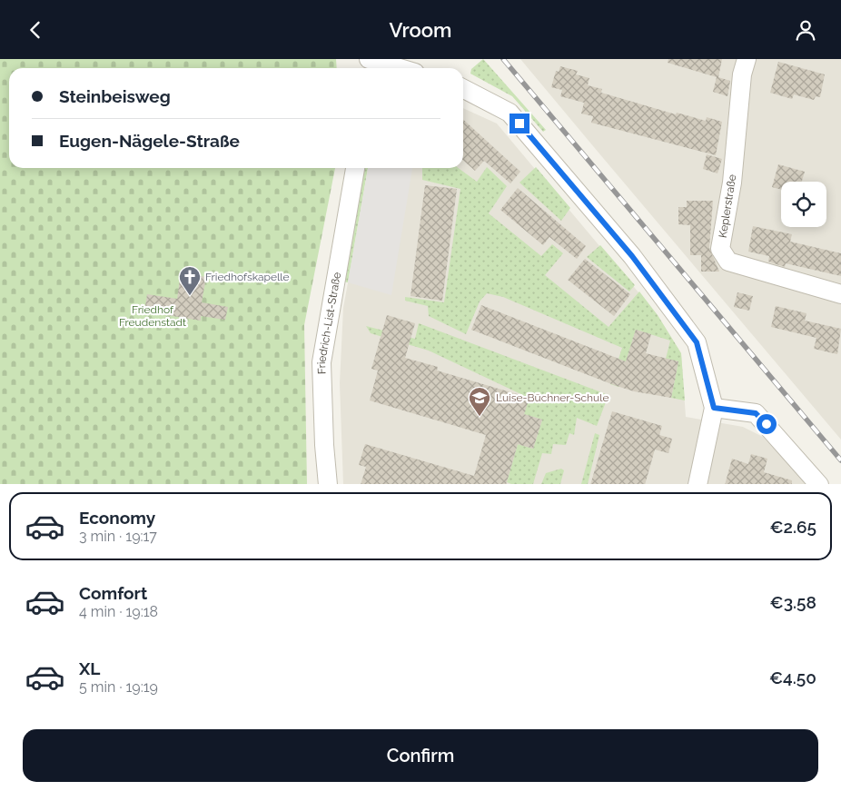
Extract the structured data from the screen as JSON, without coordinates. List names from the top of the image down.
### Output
{
  "streets": {
    "street": ["Keplerstraße", "Friedrich-List-Straße"]
  },
  "parks": ["Friedhof Freudenstadt"],
  "places": {
    "church": ["Friedhofskapelle"],
    "school or university": ["Luise-Büchner-Schule"]
  },
  "page": {
    "header": "Vroom",
    "banner": ["Steinbeisweg", "Eugen-Nägele-Straße"],
    "list": [
      {
        "name": "Economy",
        "note": "3 min · 19:17",
        "value": "€2.65"
      },
      {
        "name": "Comfort",
        "note": "4 min · 19:18",
        "value": "€3.58"
      },
      {
        "name": "XL",
        "note": "5 min · 19:19",
        "value": "€4.50"
      }
    ],
    "buttons": "Confirm"
  }
}
